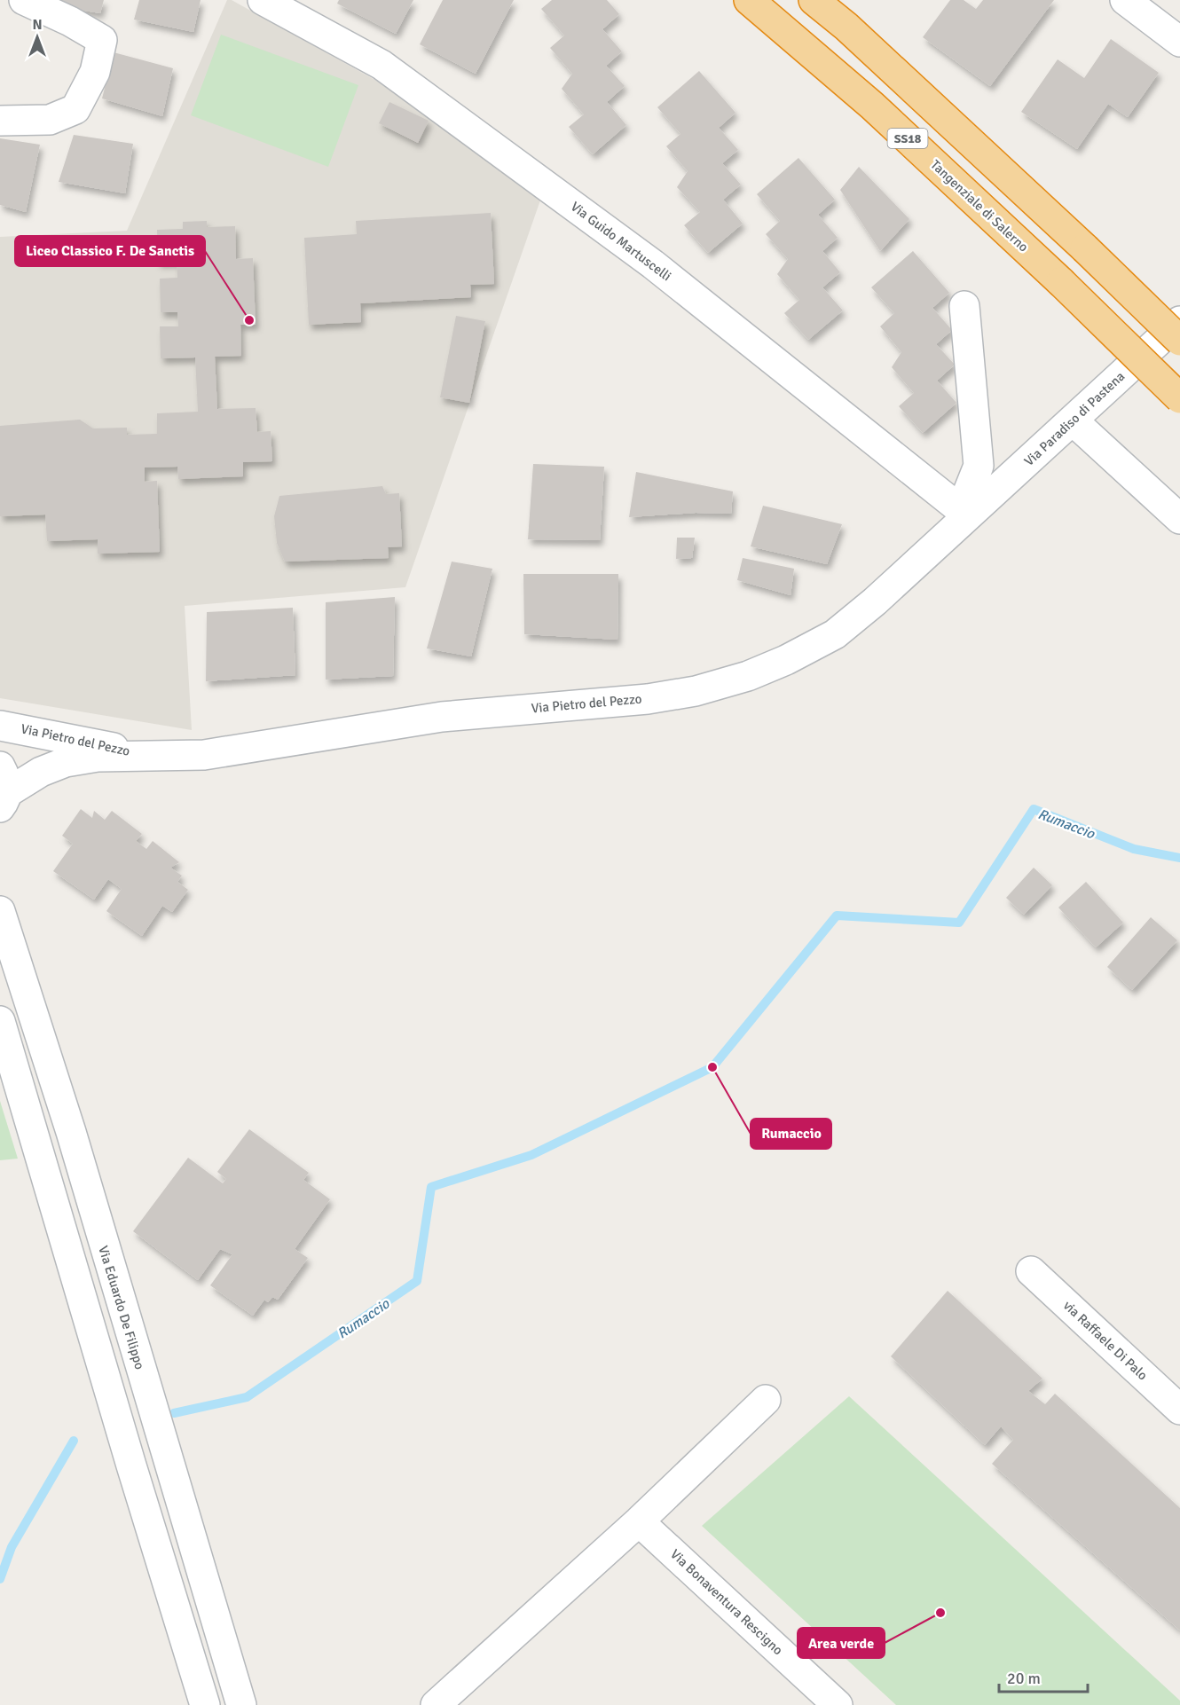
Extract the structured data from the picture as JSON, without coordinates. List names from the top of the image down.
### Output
{
  "streets": {
    "highway": ["SS18", "Tangenziale di Salerno"],
    "street": [
      "Via Guido Martuscelli",
      "Via Paradiso di Pastena",
      "Via Pietro del Pezzo",
      "Via Eduardo De Filippo",
      "via Raffaele Di Palo",
      "Via Bonaventura Rescigno"
    ]
  },
  "crossings": [
    ["Via Guido Martuscelli", "Via Paradiso di Pastena"],
    ["Via Guido Martuscelli", "Via Pietro del Pezzo"],
    ["Via Paradiso di Pastena", "Via Pietro del Pezzo"]
  ],
  "water": ["Rumaccio"],
  "places": ["Liceo Classico F. De Sanctis", "Rumaccio", "Area verde"],
  "scale_bar": "20 m",
  "north": "top"
}
